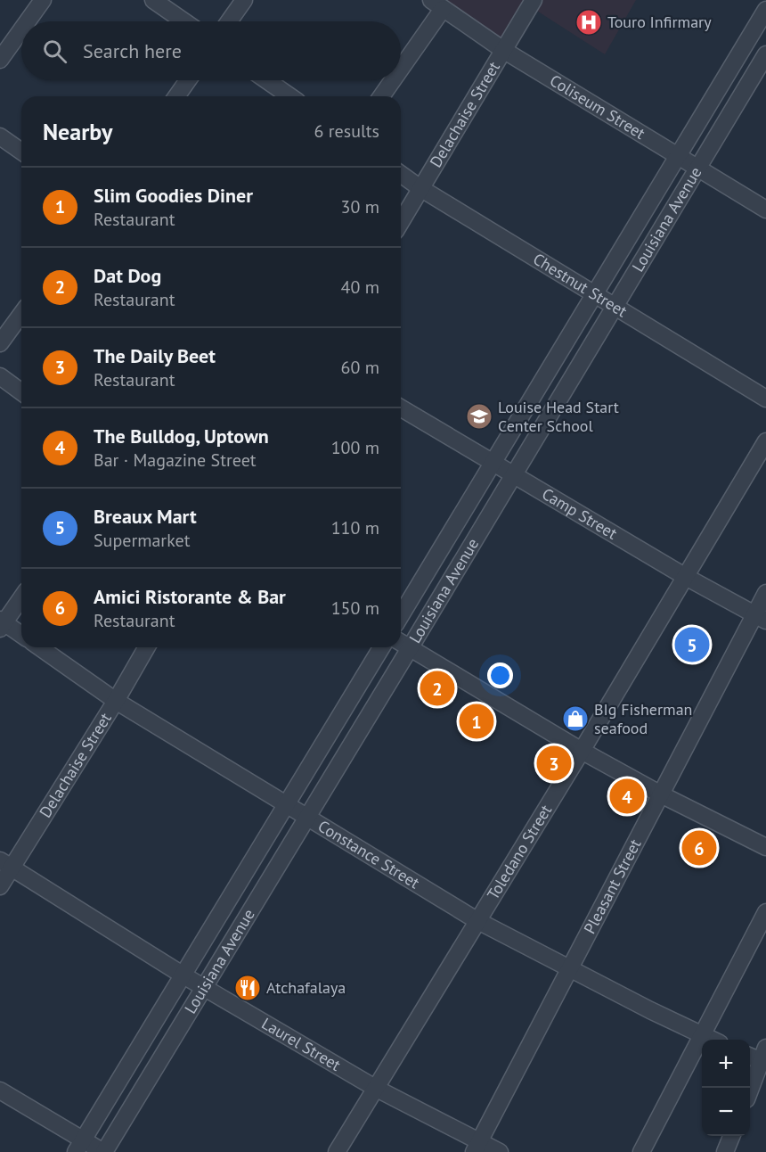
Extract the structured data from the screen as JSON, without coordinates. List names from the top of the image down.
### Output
{
  "streets": {
    "street": [
      "Coliseum Street",
      "Delachaise Street",
      "Louisiana Avenue",
      "Chestnut Street",
      "Camp Street",
      "Toledano Street",
      "Constance Street",
      "Pleasant Street",
      "Laurel Street"
    ]
  },
  "crossings": [
    ["Coliseum Street", "Delachaise Street"],
    ["Coliseum Street", "Louisiana Avenue"],
    ["Delachaise Street", "Chestnut Street"],
    ["Delachaise Street", "Constance Street"],
    ["Delachaise Street", "Laurel Street"],
    ["Louisiana Avenue", "Chestnut Street"],
    ["Louisiana Avenue", "Camp Street"],
    ["Louisiana Avenue", "Constance Street"],
    ["Louisiana Avenue", "Laurel Street"],
    ["Camp Street", "Toledano Street"],
    ["Camp Street", "Pleasant Street"],
    ["Toledano Street", "Constance Street"],
    ["Toledano Street", "Laurel Street"],
    ["Constance Street", "Pleasant Street"],
    ["Pleasant Street", "Laurel Street"]
  ],
  "places": {
    "hospital": ["Touro Infirmary"],
    "school or university": ["Louise Head Start Center School"],
    "shop": ["BIg Fisherman seafood"],
    "restaurant": ["Atchafalaya"]
  },
  "page": {
    "search": "Search here",
    "heading": ["Nearby", "6 results"],
    "list": [
      {
        "mark": "1",
        "name": "Slim Goodies Diner",
        "note": "Restaurant",
        "value": "30 m"
      },
      {
        "mark": "2",
        "name": "Dat Dog",
        "note": "Restaurant",
        "value": "40 m"
      },
      {
        "mark": "3",
        "name": "The Daily Beet",
        "note": "Restaurant",
        "value": "60 m"
      },
      {
        "mark": "4",
        "name": "The Bulldog, Uptown",
        "note": "Bar · Magazine Street",
        "value": "100 m"
      },
      {
        "mark": "5",
        "name": "Breaux Mart",
        "note": "Supermarket",
        "value": "110 m"
      },
      {
        "mark": "6",
        "name": "Amici Ristorante & Bar",
        "note": "Restaurant",
        "value": "150 m"
      }
    ],
    "pins": [
      "5",
      "2",
      "1",
      "3",
      "4",
      "6"
    ],
    "map_buttons": ["+", "−"]
  }
}
